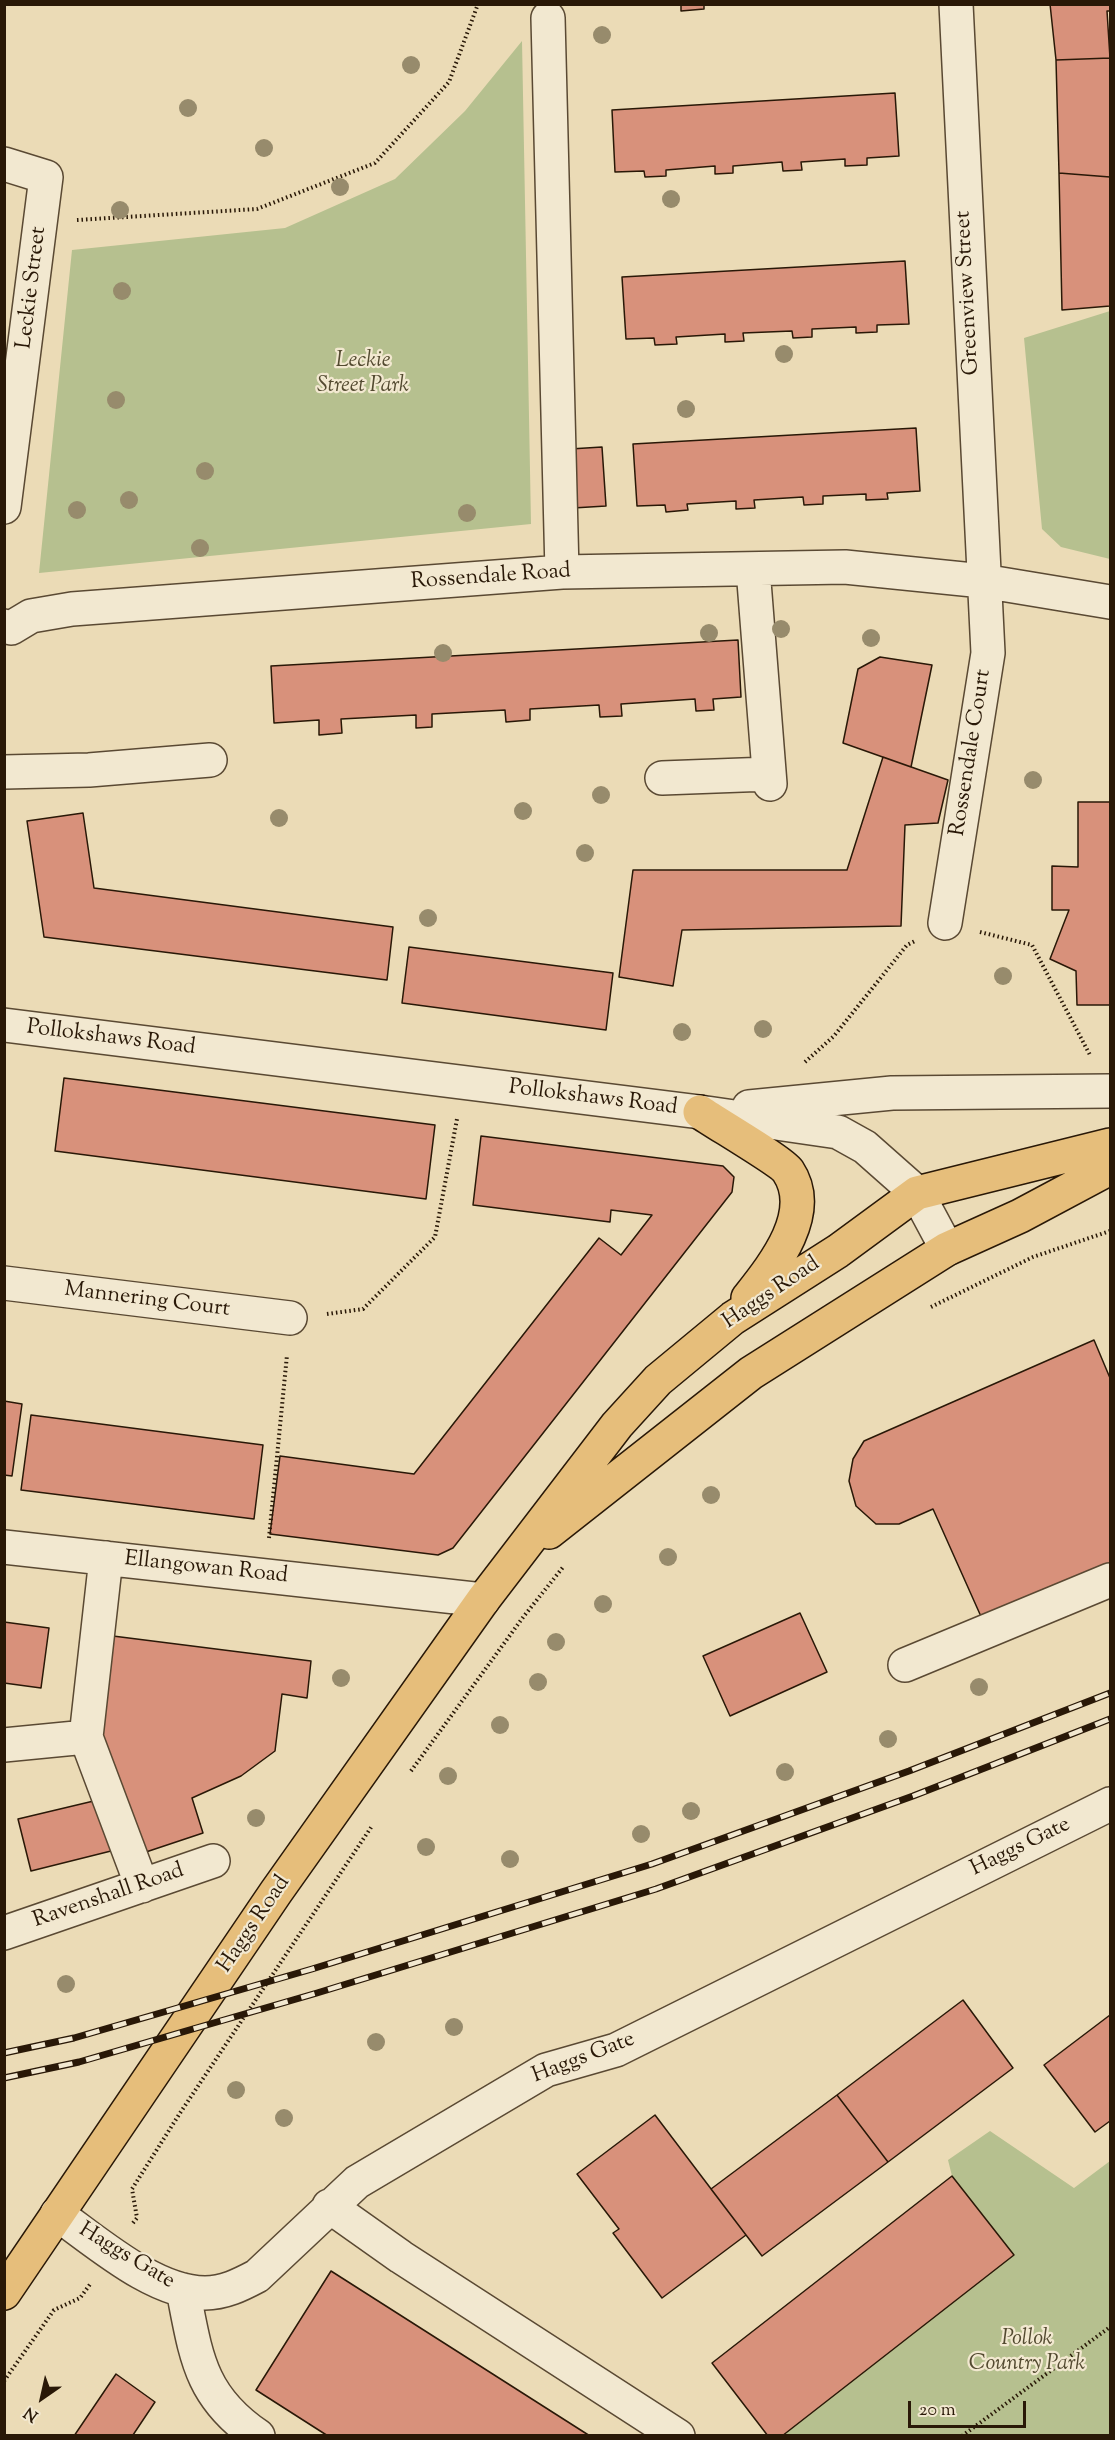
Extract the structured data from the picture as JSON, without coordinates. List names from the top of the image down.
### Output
{
  "streets": {
    "main road": ["Haggs Road"],
    "street": [
      "Leckie Street",
      "Greenview Street",
      "Rossendale Road",
      "Rossendale Court",
      "Pollokshaws Road",
      "Mannering Court",
      "Ellangowan Road",
      "Haggs Gate",
      "Ravenshall Road"
    ]
  },
  "crossings": [
    ["Greenview Street", "Rossendale Road"],
    ["Greenview Street", "Rossendale Court"],
    ["Rossendale Road", "Rossendale Court"],
    ["Pollokshaws Road", "Haggs Road"],
    ["Haggs Road", "Ellangowan Road"],
    ["Haggs Road", "Haggs Gate"]
  ],
  "parks": ["Leckie Street Park", "Pollok Country Park"],
  "scale_bar": "20 m",
  "north": "bottom left"
}
